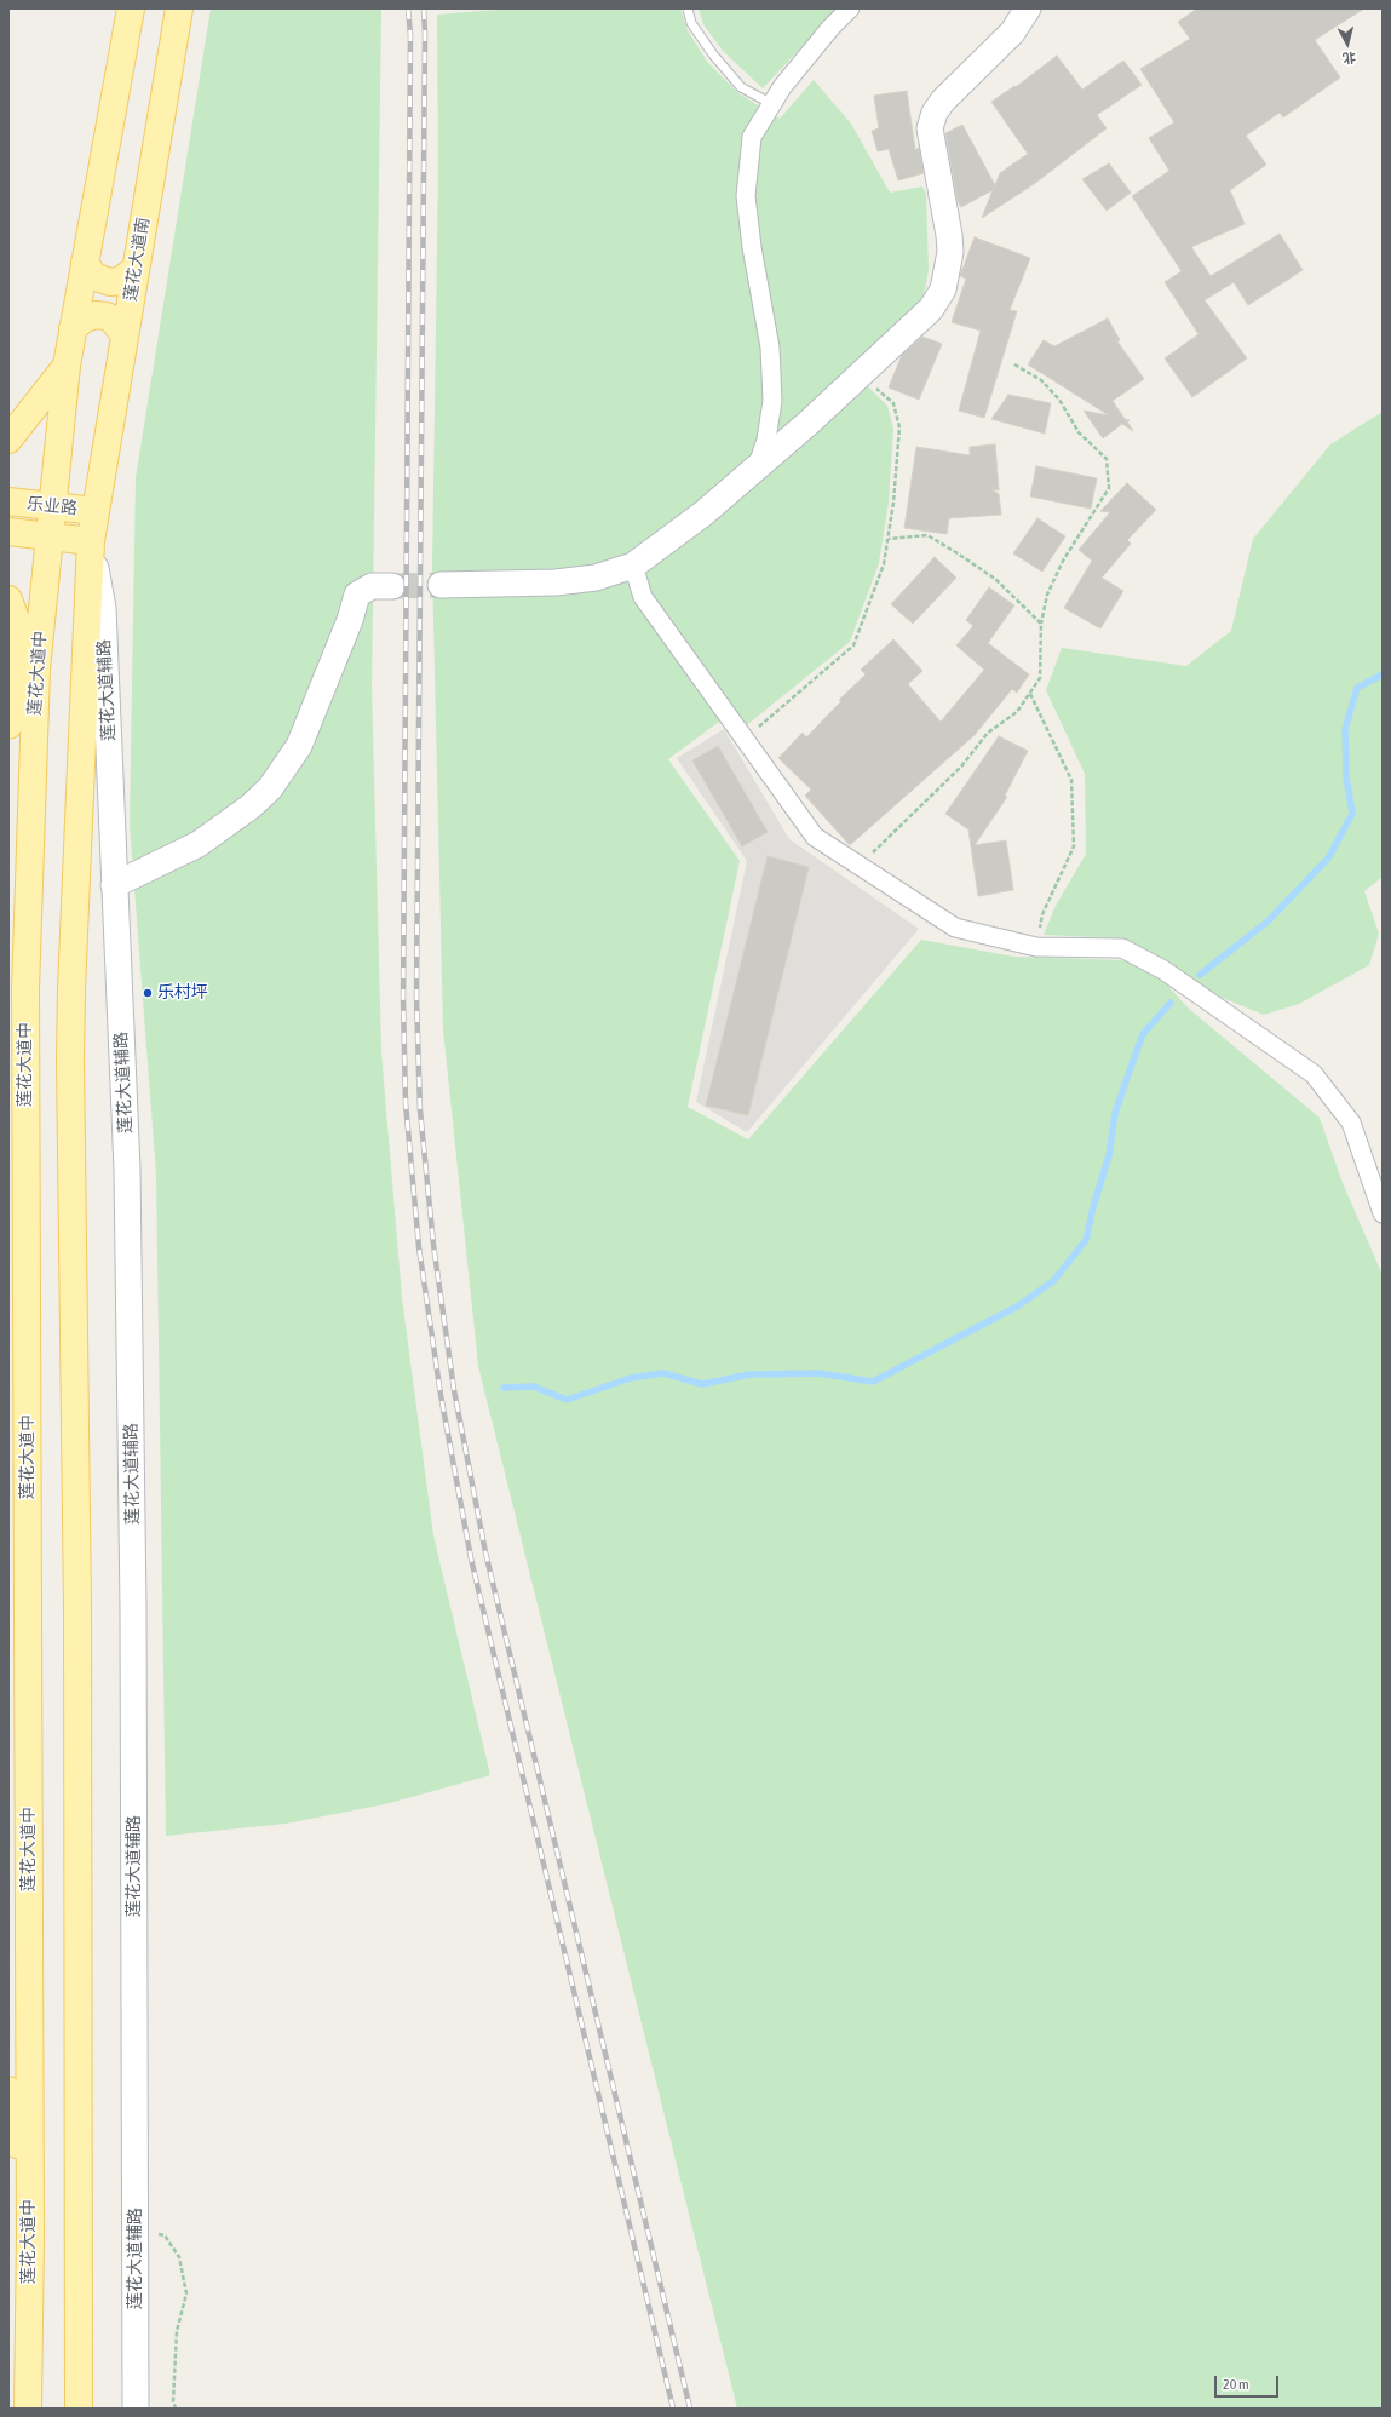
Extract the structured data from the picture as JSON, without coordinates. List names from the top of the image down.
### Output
{
  "streets": {
    "main road": ["莲花大道南", "乐业路", "莲花大道中"],
    "street": ["莲花大道辅路"]
  },
  "crossings": [
    ["莲花大道南", "乐业路"],
    ["乐业路", "莲花大道中"],
    ["乐业路", "莲花大道辅路"]
  ],
  "places": ["乐村坪"],
  "scale_bar": "20 m",
  "north": "bottom"
}
